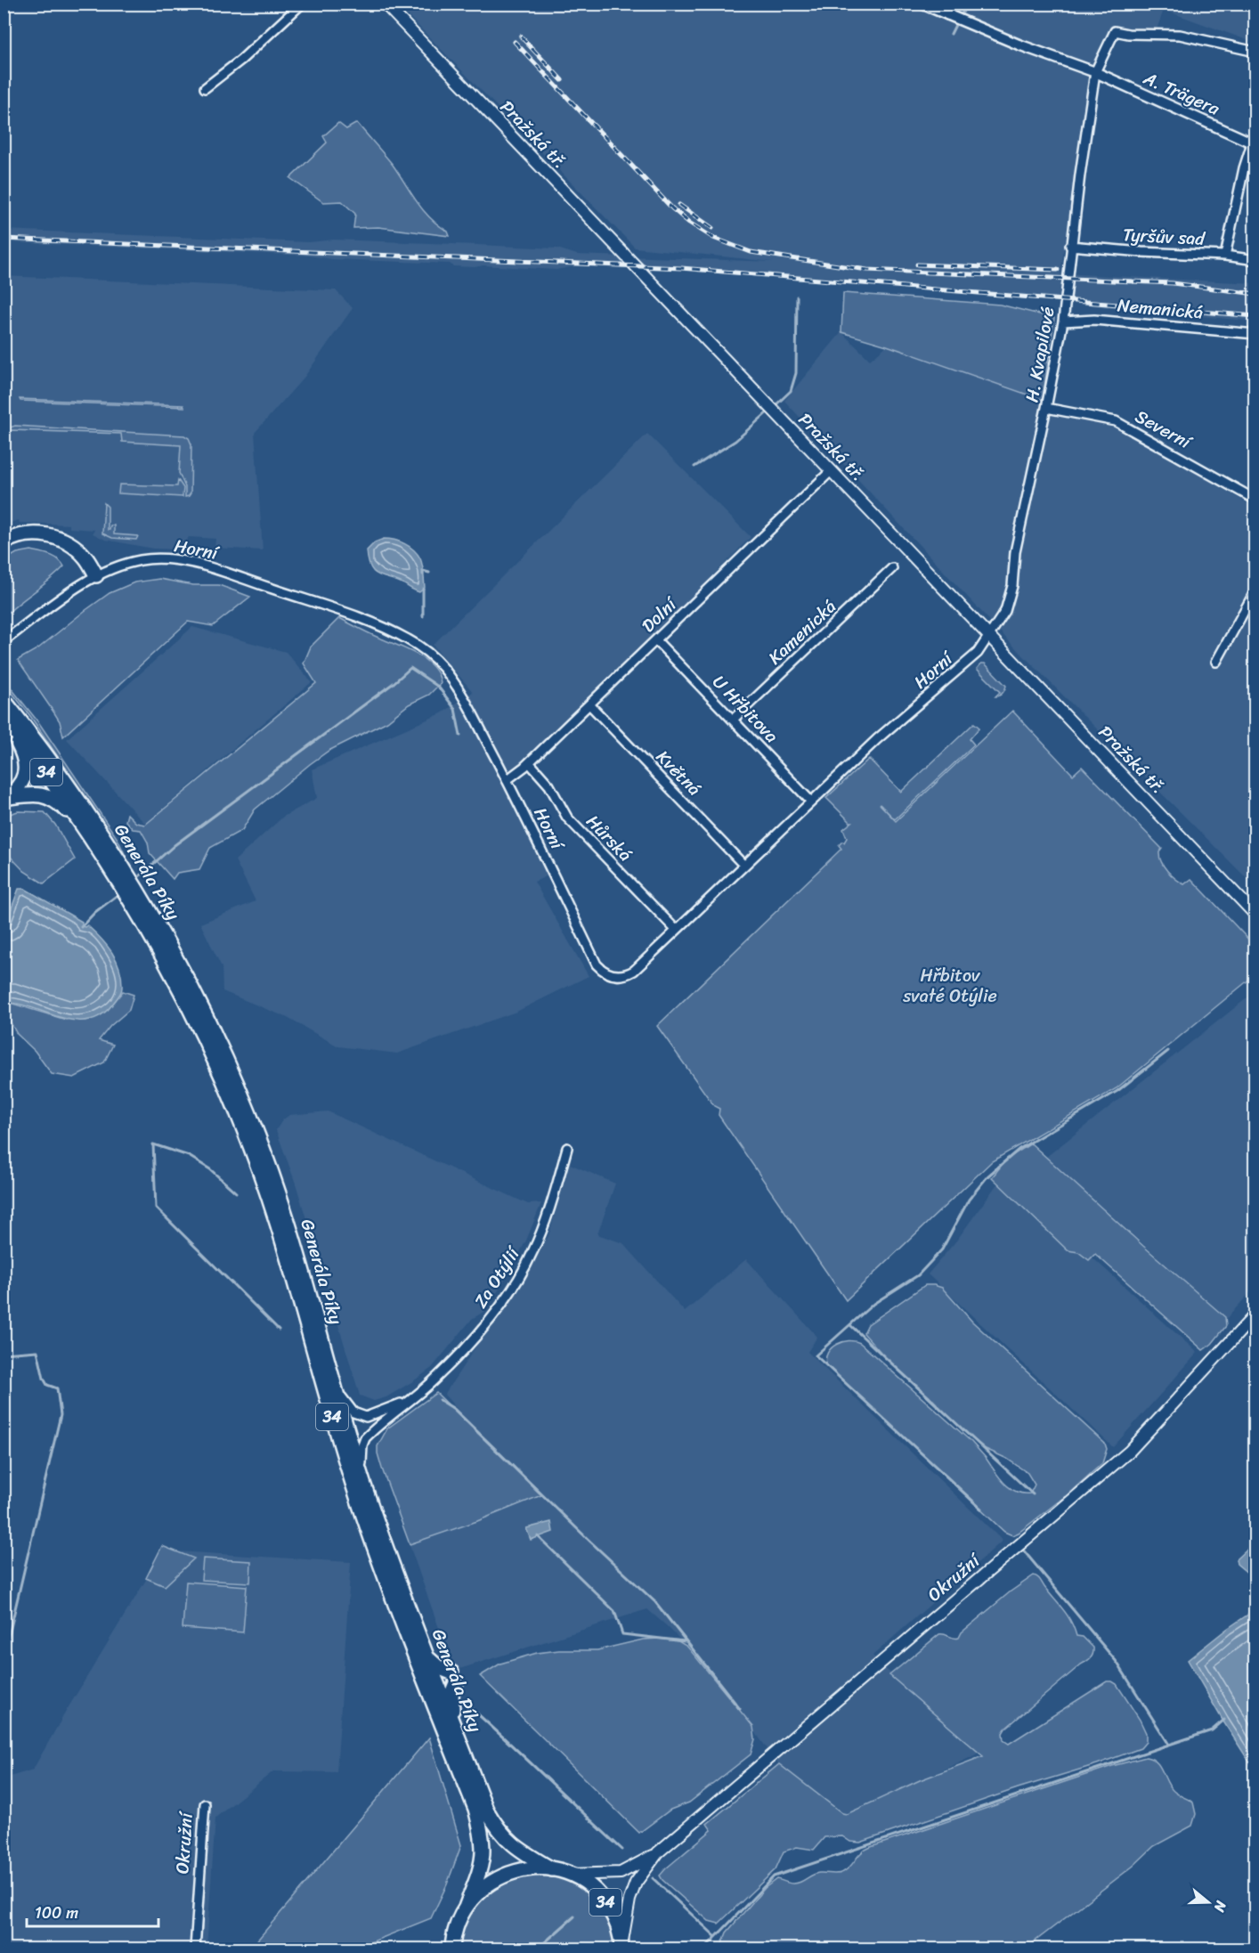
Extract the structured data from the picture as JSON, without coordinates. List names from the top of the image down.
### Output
{
  "streets": {
    "highway": ["34", "Generála Píky"],
    "main road": ["Pražská tř.", "Okružní"],
    "street": [
      "A. Trägera",
      "Tyršův sad",
      "Nemanická",
      "H. Kvapilové",
      "Severní",
      "Horní",
      "Dolní",
      "Kamenická",
      "U Hřbitova",
      "Květná",
      "Hůrská",
      "Za Otýlií"
    ]
  },
  "crossings": [
    ["A. Trägera", "H. Kvapilové"],
    ["Pražská tř.", "H. Kvapilové"],
    ["Pražská tř.", "Horní"],
    ["Pražská tř.", "Dolní"],
    ["Tyršův sad", "H. Kvapilové"],
    ["Nemanická", "H. Kvapilové"],
    ["H. Kvapilové", "Severní"],
    ["H. Kvapilové", "Horní"],
    ["Horní", "Dolní"],
    ["Horní", "U Hřbitova"],
    ["Horní", "Květná"],
    ["Horní", "Hůrská"],
    ["Dolní", "U Hřbitova"],
    ["Dolní", "Květná"],
    ["Dolní", "Hůrská"],
    ["Kamenická", "U Hřbitova"],
    ["34", "Generála Píky"],
    ["34", "Okružní"],
    ["Generála Píky", "Za Otýlií"]
  ],
  "parks": ["Hřbitov svaté Otýlie"],
  "scale_bar": "100 m",
  "north": "right"
}
